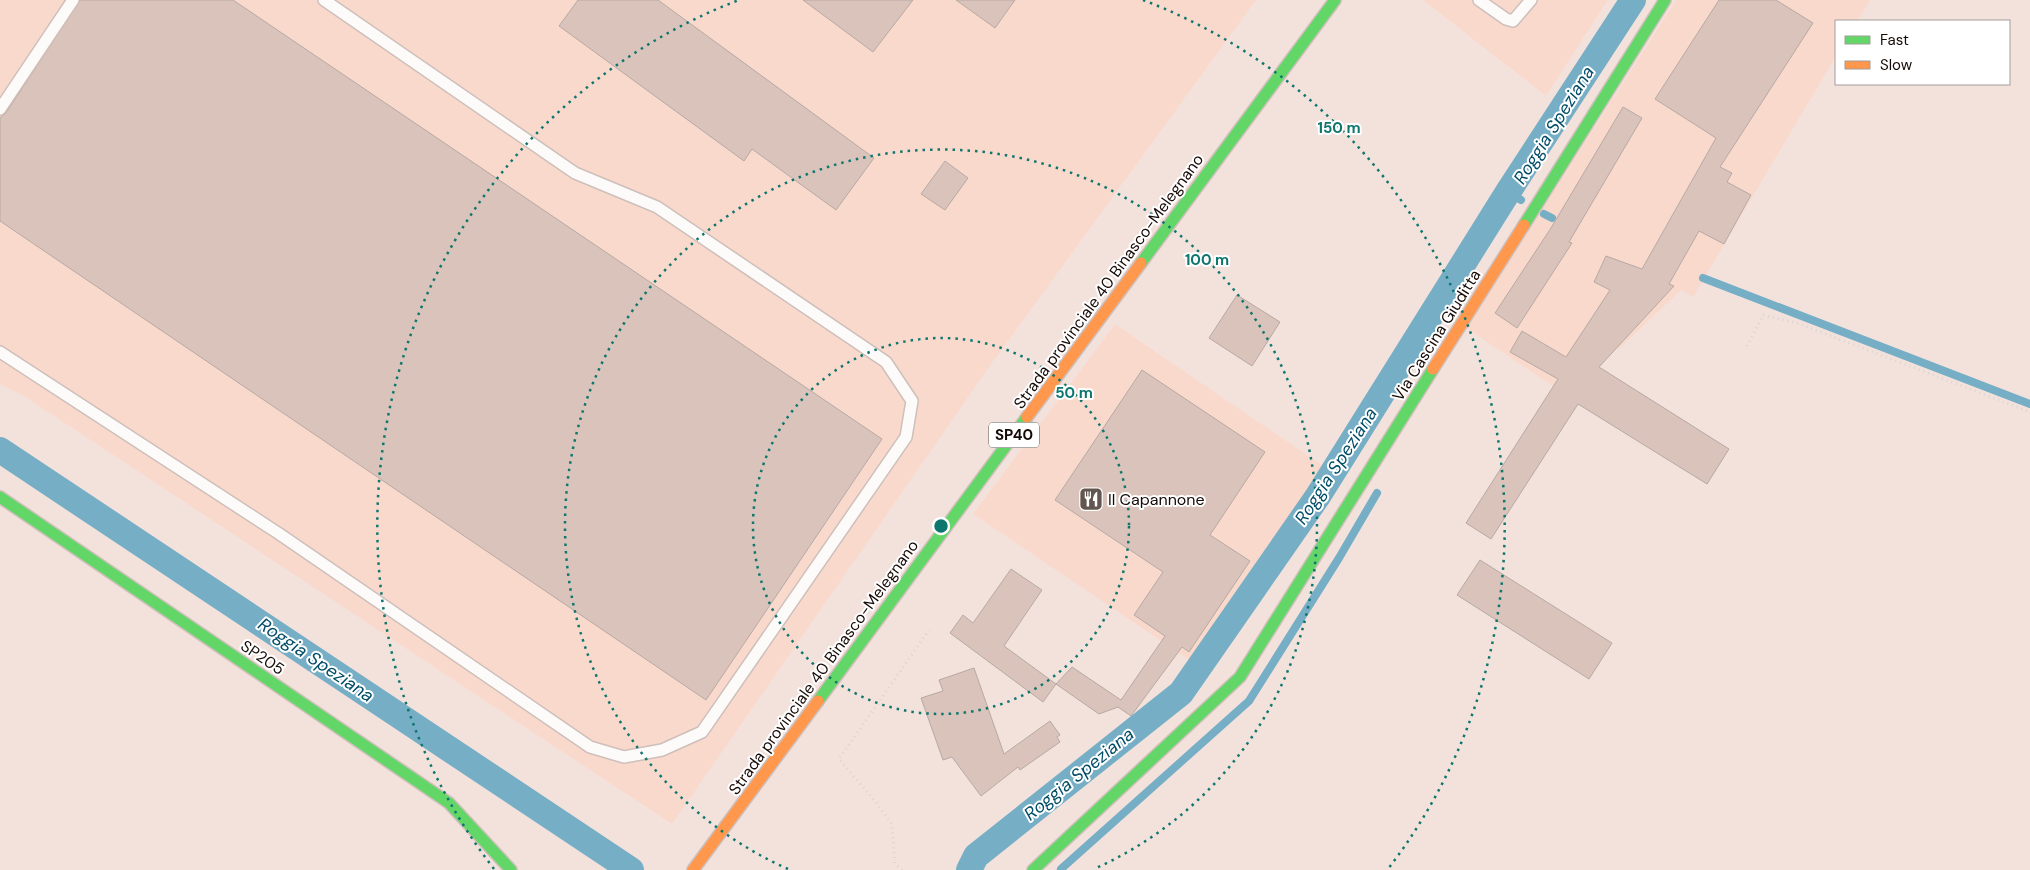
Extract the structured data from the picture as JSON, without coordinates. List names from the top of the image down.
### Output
{
  "streets": {
    "street": [
      "Strada provinciale 40 Binasco-Melegnano",
      "Via Cascina Giuditta",
      "SP40",
      "SP205"
    ]
  },
  "water": ["Roggia Speziana"],
  "places": {
    "restaurant": ["Il Capannone"]
  },
  "legend": ["Fast", "Slow"],
  "rings": ["150 m", "100 m", "50 m"]
}
